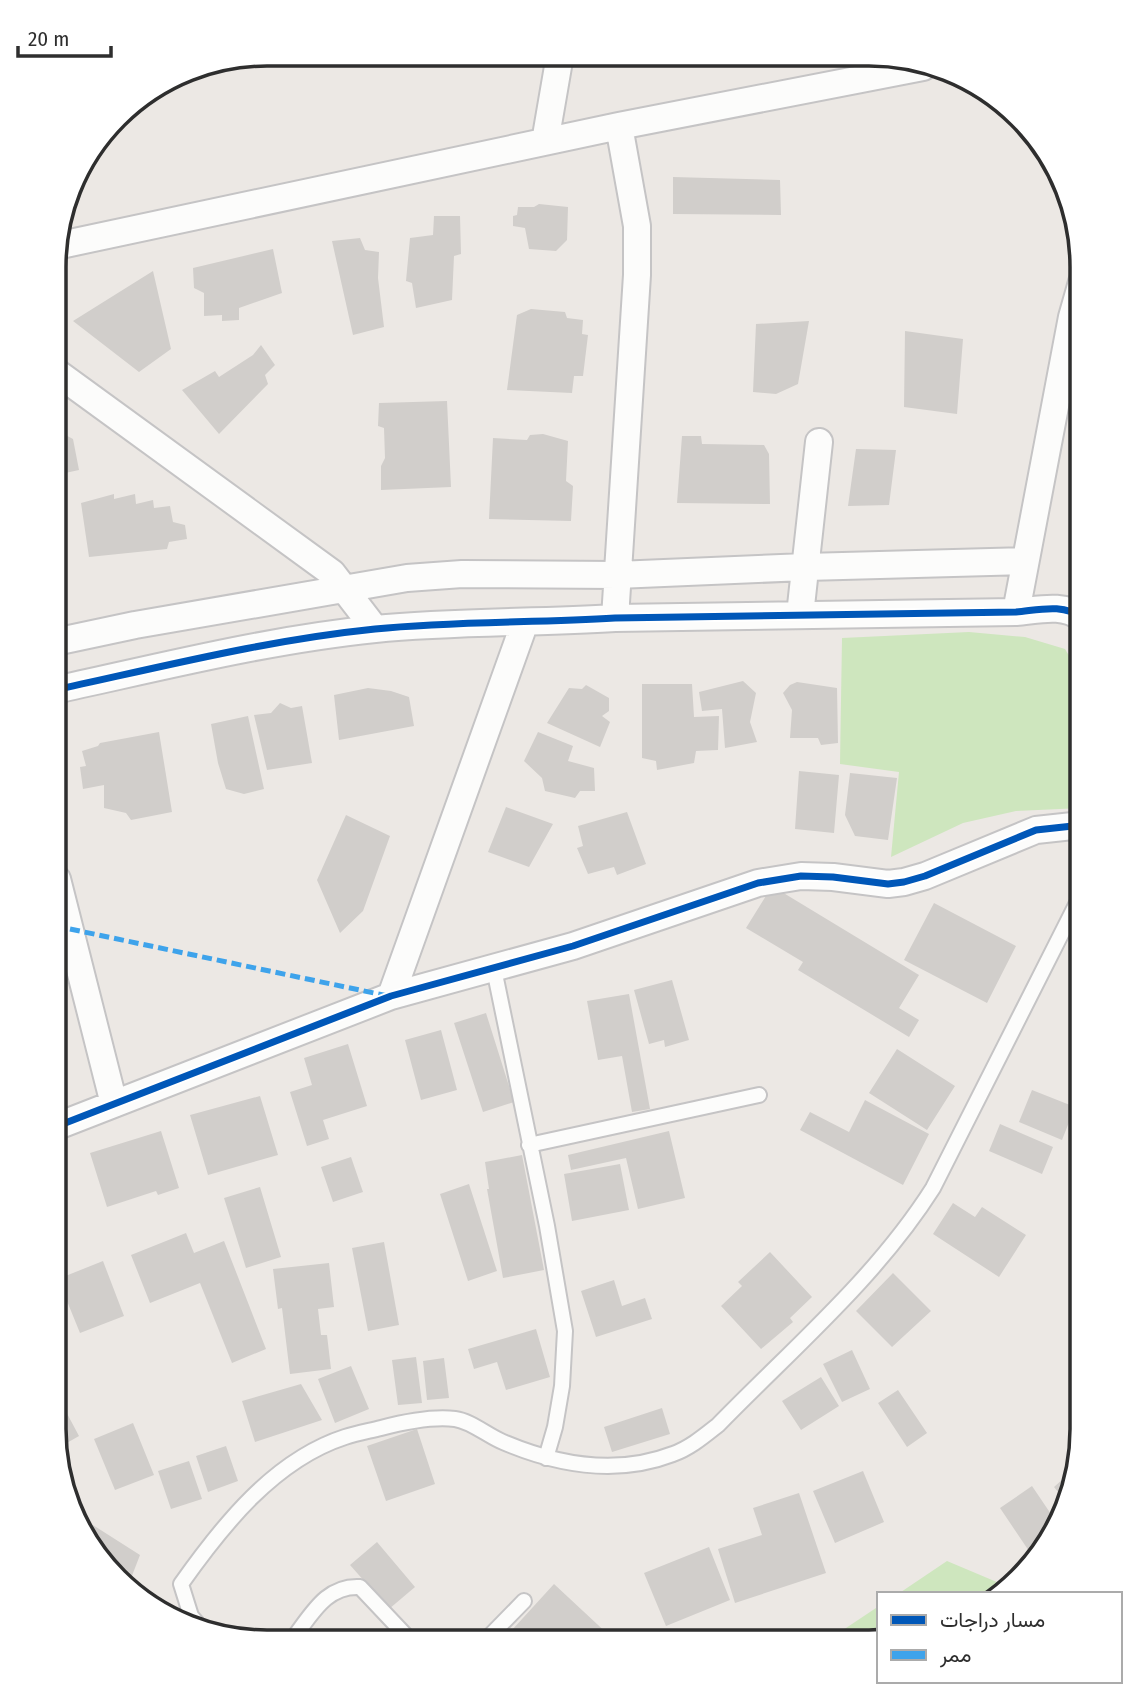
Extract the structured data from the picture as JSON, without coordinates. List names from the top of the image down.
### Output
{
  "legend": ["مسار دراجات", "ممر"],
  "scale_bar": "20 m"
}
